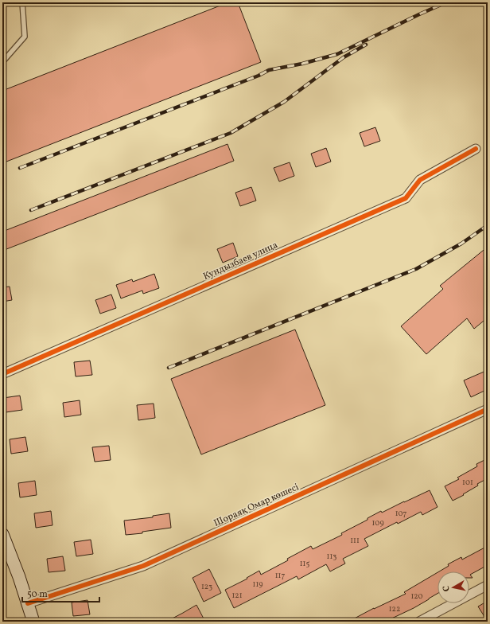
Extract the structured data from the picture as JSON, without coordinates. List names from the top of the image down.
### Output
{
  "streets": {
    "street": ["Кундызбаев улица", "Шораяқ Омар көшесі"]
  },
  "house_numbers": [
    "101",
    "107",
    "109",
    "111",
    "113",
    "115",
    "117",
    "119",
    "123",
    "121",
    "120",
    "122"
  ],
  "scale_bar": "50 m",
  "north": "left"
}
